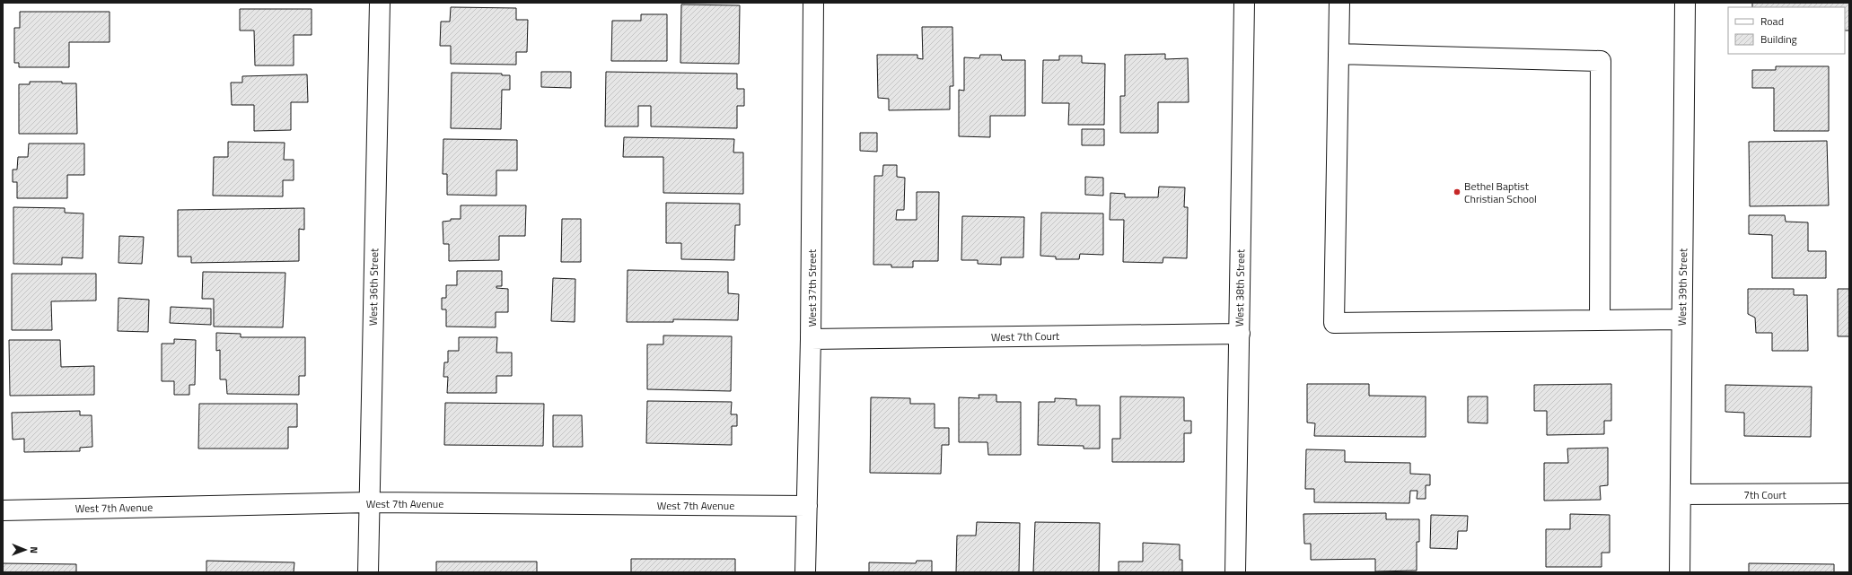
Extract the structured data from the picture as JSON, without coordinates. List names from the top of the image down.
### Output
{
  "streets": {
    "street": [
      "West 36th Street",
      "West 39th Street",
      "West 37th Street",
      "West 38th Street",
      "West 7th Court",
      "7th Court",
      "West 7th Avenue"
    ]
  },
  "crossings": [
    ["West 36th Street", "West 7th Avenue"],
    ["West 39th Street", "7th Court"],
    ["West 37th Street", "West 7th Court"],
    ["West 37th Street", "West 7th Avenue"],
    ["West 38th Street", "West 7th Court"]
  ],
  "places": ["Bethel Baptist Christian School"],
  "legend": ["Road", "Building"],
  "north": "right"
}
